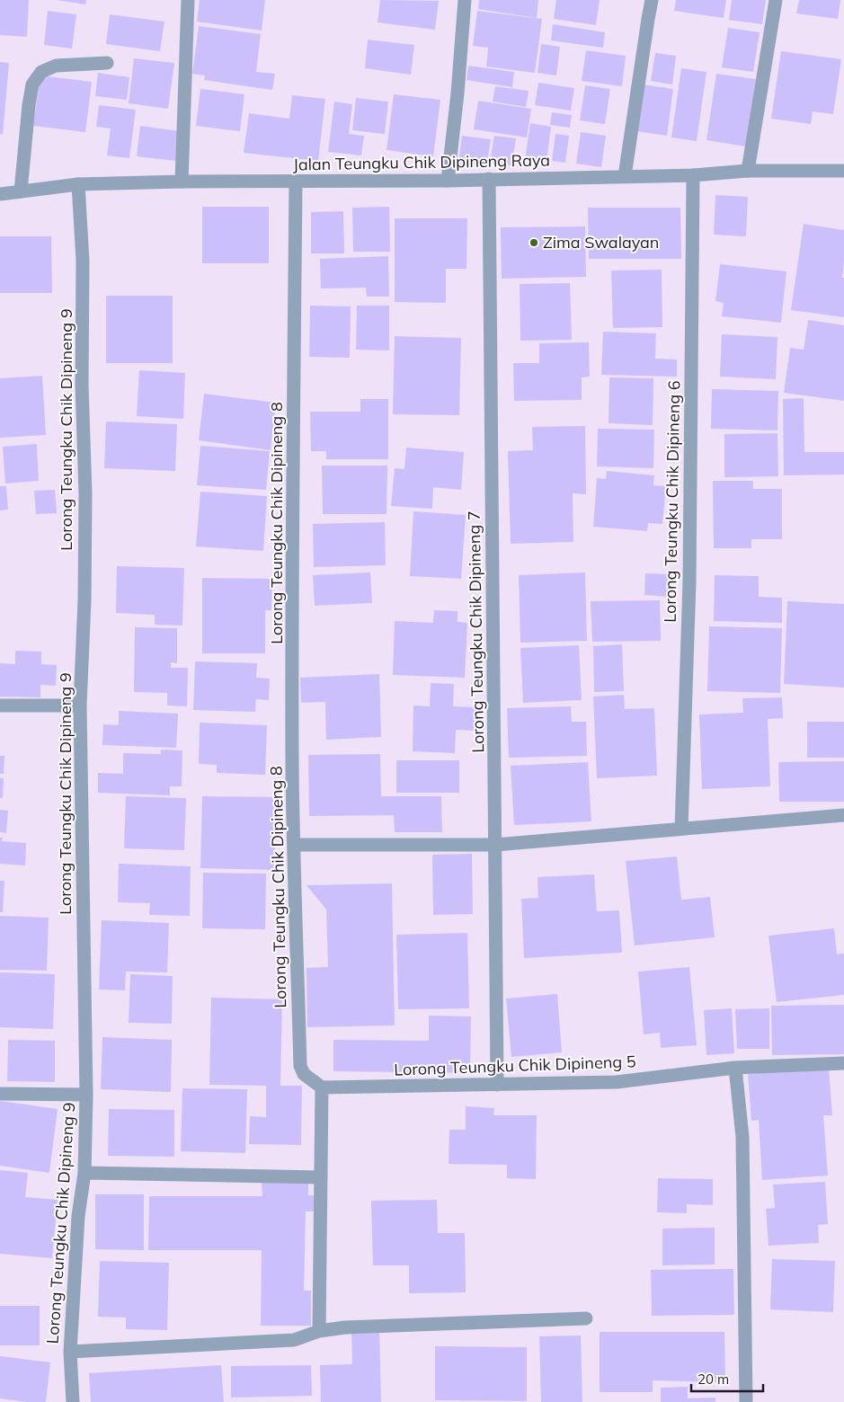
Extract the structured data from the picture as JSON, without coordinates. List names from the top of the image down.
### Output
{
  "streets": {
    "street": [
      "Jalan Teungku Chik Dipineng Raya",
      "Lorong Teungku Chik Dipineng 9",
      "Lorong Teungku Chik Dipineng 6",
      "Lorong Teungku Chik Dipineng 8",
      "Lorong Teungku Chik Dipineng 7",
      "Lorong Teungku Chik Dipineng 5"
    ]
  },
  "crossings": [
    ["Jalan Teungku Chik Dipineng Raya", "Lorong Teungku Chik Dipineng 9"],
    ["Jalan Teungku Chik Dipineng Raya", "Lorong Teungku Chik Dipineng 6"],
    ["Jalan Teungku Chik Dipineng Raya", "Lorong Teungku Chik Dipineng 8"],
    ["Jalan Teungku Chik Dipineng Raya", "Lorong Teungku Chik Dipineng 7"],
    ["Lorong Teungku Chik Dipineng 8", "Lorong Teungku Chik Dipineng 5"],
    ["Lorong Teungku Chik Dipineng 7", "Lorong Teungku Chik Dipineng 5"]
  ],
  "places": ["Zima Swalayan"],
  "scale_bar": "20 m"
}
